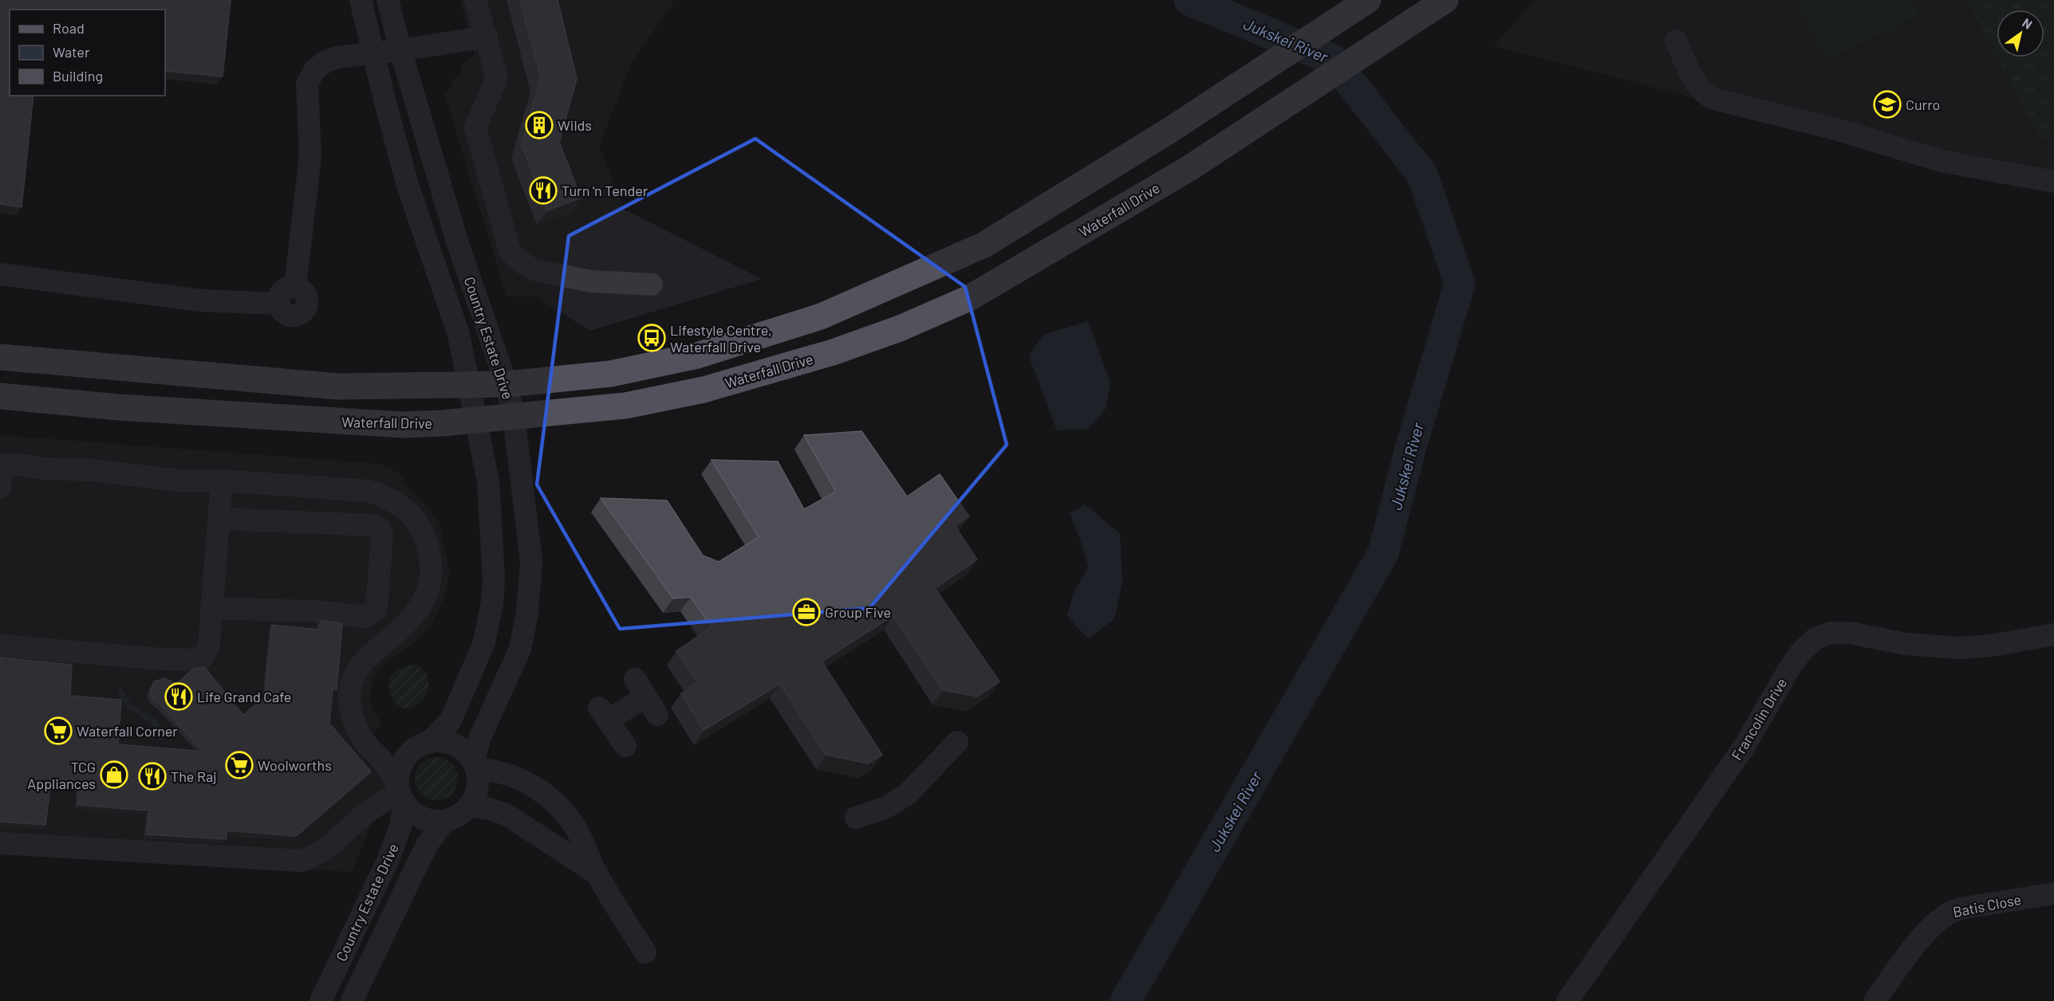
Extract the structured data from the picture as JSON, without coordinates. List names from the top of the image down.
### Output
{
  "streets": {
    "main road": ["Waterfall Drive"],
    "street": ["Country Estate Drive", "Francolin Drive", "Batis Close"]
  },
  "crossings": [
    ["Waterfall Drive", "Country Estate Drive"]
  ],
  "water": ["Jukskei River"],
  "places": {
    "school or university": ["Curro"],
    "building": ["Wilds"],
    "restaurant": ["Turn 'n Tender", "Life Grand Cafe", "The Raj"],
    "bus stop": ["Lifestyle Centre, Waterfall Drive"],
    "office": ["Group Five"],
    "supermarket": ["Waterfall Corner", "Woolworths"],
    "shop": ["TCG Appliances"]
  },
  "legend": ["Road", "Water", "Building"],
  "north": "top right"
}
